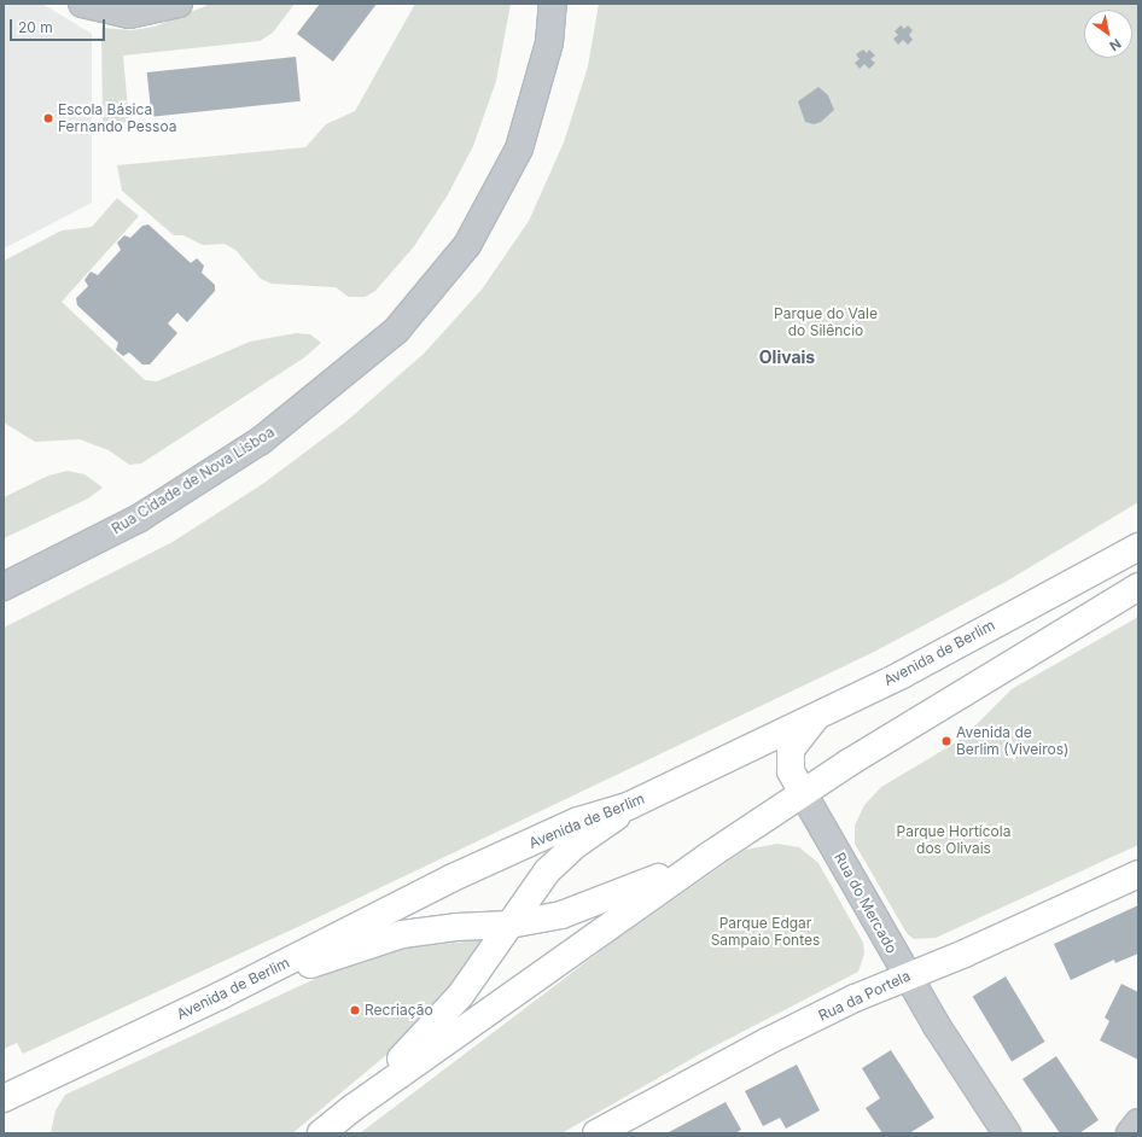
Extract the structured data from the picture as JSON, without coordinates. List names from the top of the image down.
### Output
{
  "streets": {
    "main road": ["Avenida de Berlim", "Rua da Portela"],
    "street": ["Rua Cidade de Nova Lisboa", "Rua do Mercado"]
  },
  "crossings": [
    ["Rua do Mercado", "Rua da Portela"]
  ],
  "districts": ["Olivais"],
  "parks": ["Parque do Vale do Silêncio", "Parque Hortícola dos Olivais", "Parque Edgar Sampaio Fontes"],
  "places": ["Escola Básica Fernando Pessoa", "Avenida de Berlim (Viveiros)", "Recriação"],
  "scale_bar": "20 m",
  "north": "bottom right"
}
